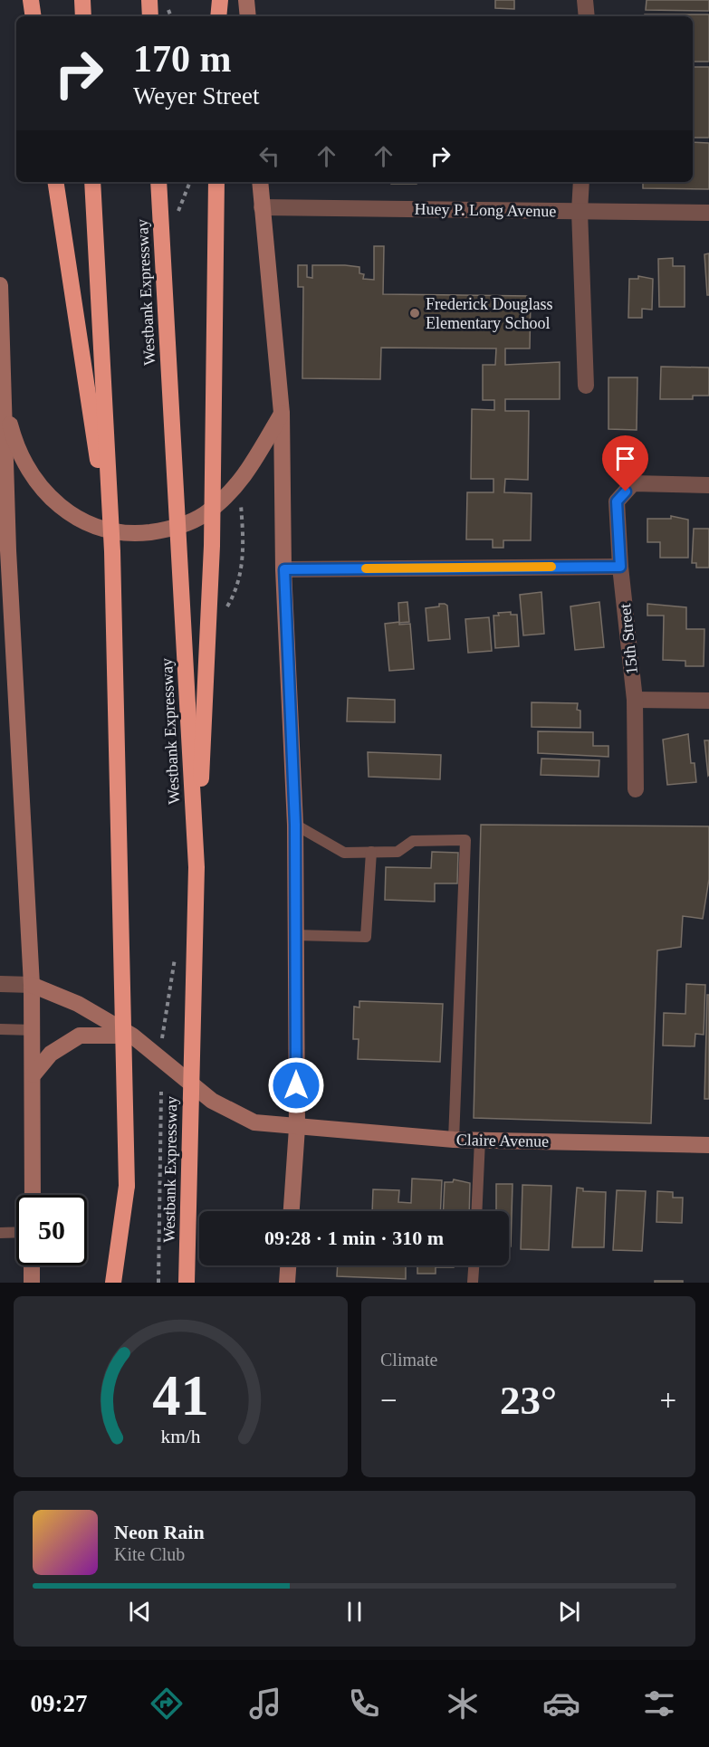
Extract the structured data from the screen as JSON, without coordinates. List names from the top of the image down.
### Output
{
  "streets": {
    "highway": ["Westbank Expressway"],
    "main road": ["Claire Avenue"],
    "street": ["Huey P. Long Avenue", "15th Street"]
  },
  "places": ["Frederick Douglass Elementary School"],
  "page": {
    "turn": ["170 m", "Weyer Street"],
    "limit": "50",
    "trip": "09:28 · 1 min · 310 m",
    "tile": "Climate",
    "heat": ["−", "23°", "+"],
    "song": ["Neon Rain", "Kite Club"],
    "tabs": "09:27",
    "gauge": ["41", "km/h"]
  }
}
